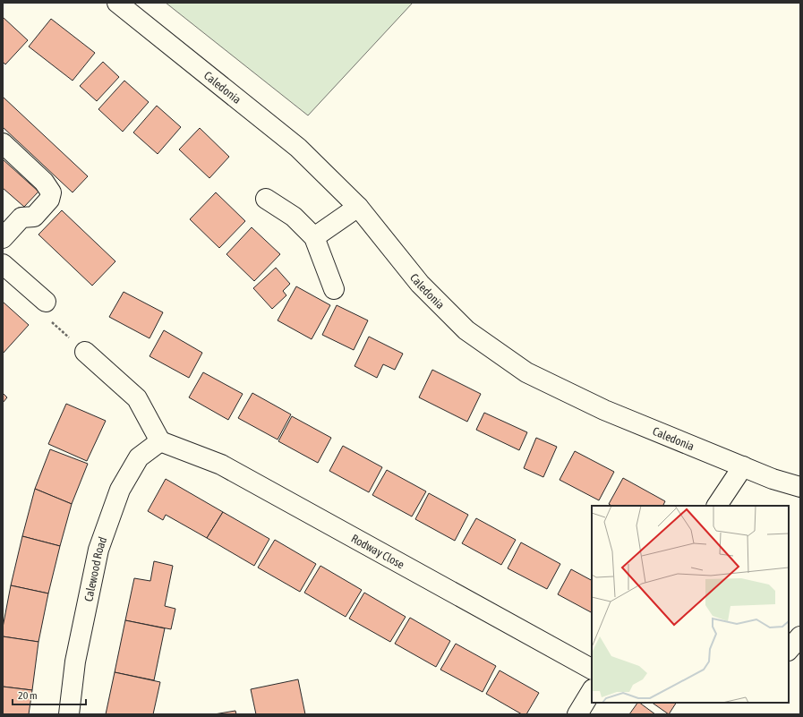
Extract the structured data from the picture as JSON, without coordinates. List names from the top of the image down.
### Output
{
  "streets": {
    "street": ["Caledonia", "Rodway Close", "Calewood Road"]
  },
  "crossings": [
    ["Rodway Close", "Calewood Road"]
  ],
  "scale_bar": "20 m"
}
